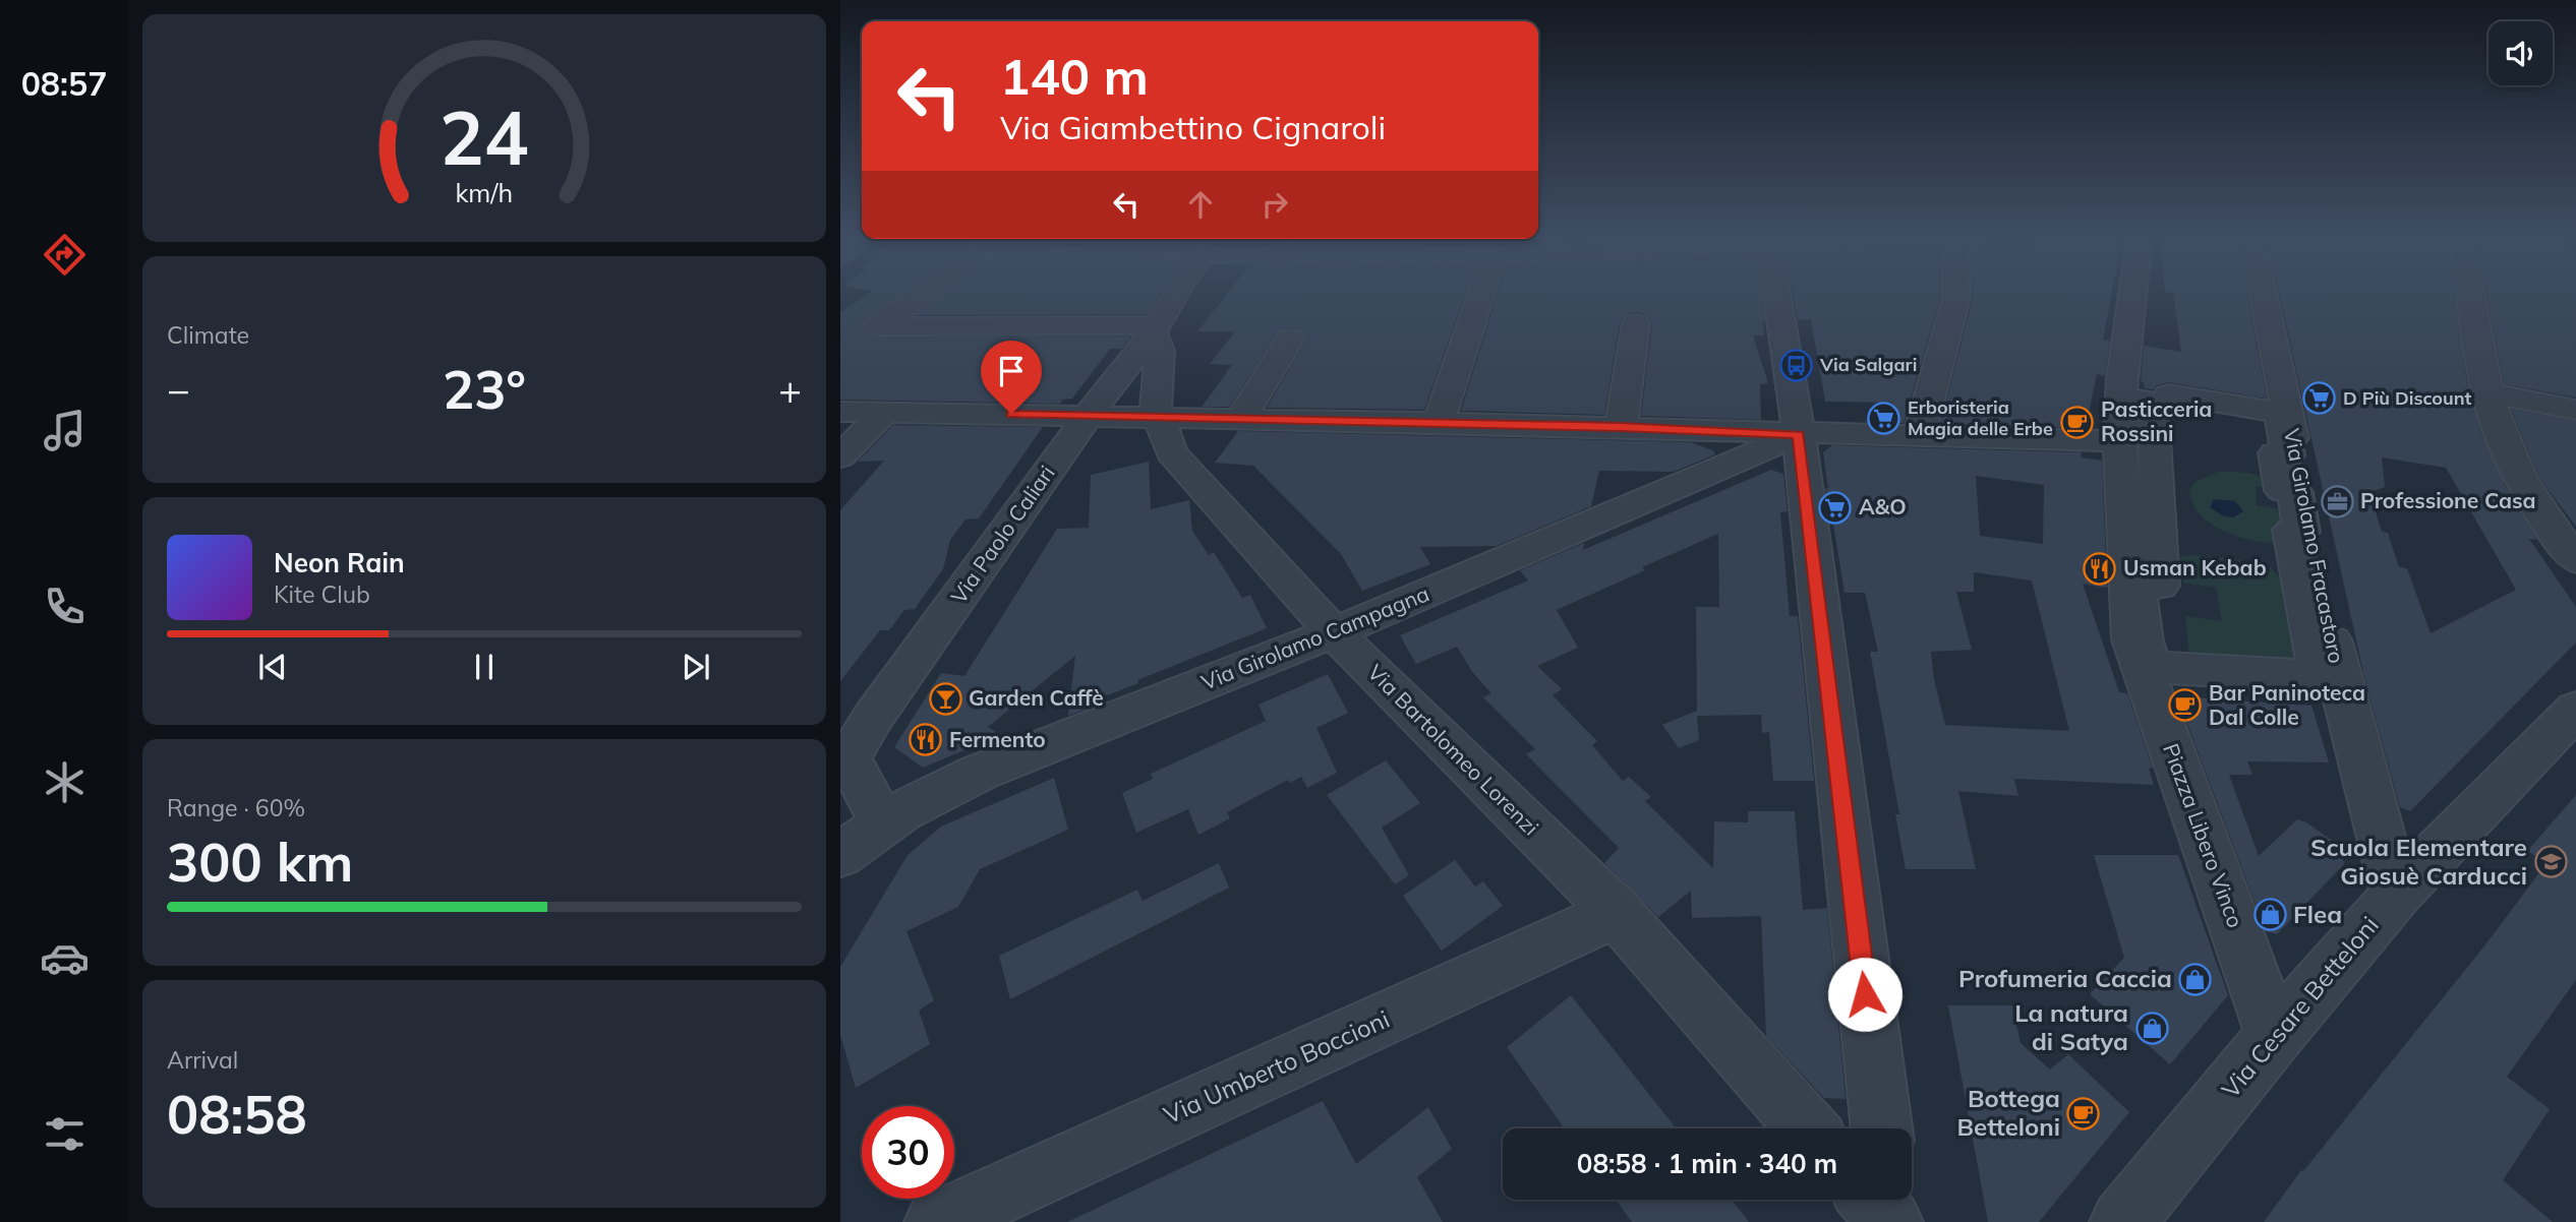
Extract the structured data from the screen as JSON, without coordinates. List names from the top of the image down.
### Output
{
  "streets": {
    "street": [
      "Via Paolo Caliari",
      "Via Girolamo Fracastoro",
      "Via Girolamo Campagna",
      "Via Bartolomeo Lorenzi",
      "Piazza Libero Vinco",
      "Via Cesare Betteloni",
      "Via Umberto Boccioni"
    ]
  },
  "crossings": [
    ["Via Paolo Caliari", "Via Girolamo Campagna"],
    ["Via Paolo Caliari", "Via Bartolomeo Lorenzi"],
    ["Via Girolamo Fracastoro", "Via Cesare Betteloni"],
    ["Via Girolamo Campagna", "Via Bartolomeo Lorenzi"],
    ["Via Bartolomeo Lorenzi", "Via Umberto Boccioni"],
    ["Piazza Libero Vinco", "Via Cesare Betteloni"]
  ],
  "places": {
    "bus stop": ["Via Salgari"],
    "supermarket": ["D Più Discount", "Erboristeria Magia delle Erbe", "A&O"],
    "cafe": ["Pasticceria Rossini", "Bar Paninoteca Dal Colle", "Bottega Betteloni"],
    "office": ["Professione Casa"],
    "restaurant": ["Usman Kebab", "Fermento"],
    "bar": ["Garden Caffè"],
    "school or university": ["Scuola Elementare Giosuè Carducci"],
    "shop": ["Flea", "Profumeria Caccia", "La natura di Satya"]
  },
  "page": {
    "tabs": "08:57",
    "turn": ["140 m", "Via Giambettino Cignaroli"],
    "tile": [
      "Climate",
      ["Range · 60%", "300 km"],
      ["Arrival", "08:58"]
    ],
    "heat": ["−", "23°", "+"],
    "song": ["Neon Rain", "Kite Club"],
    "limit": "30",
    "trip": "08:58 · 1 min · 340 m",
    "gauge": ["24", "km/h"]
  }
}
